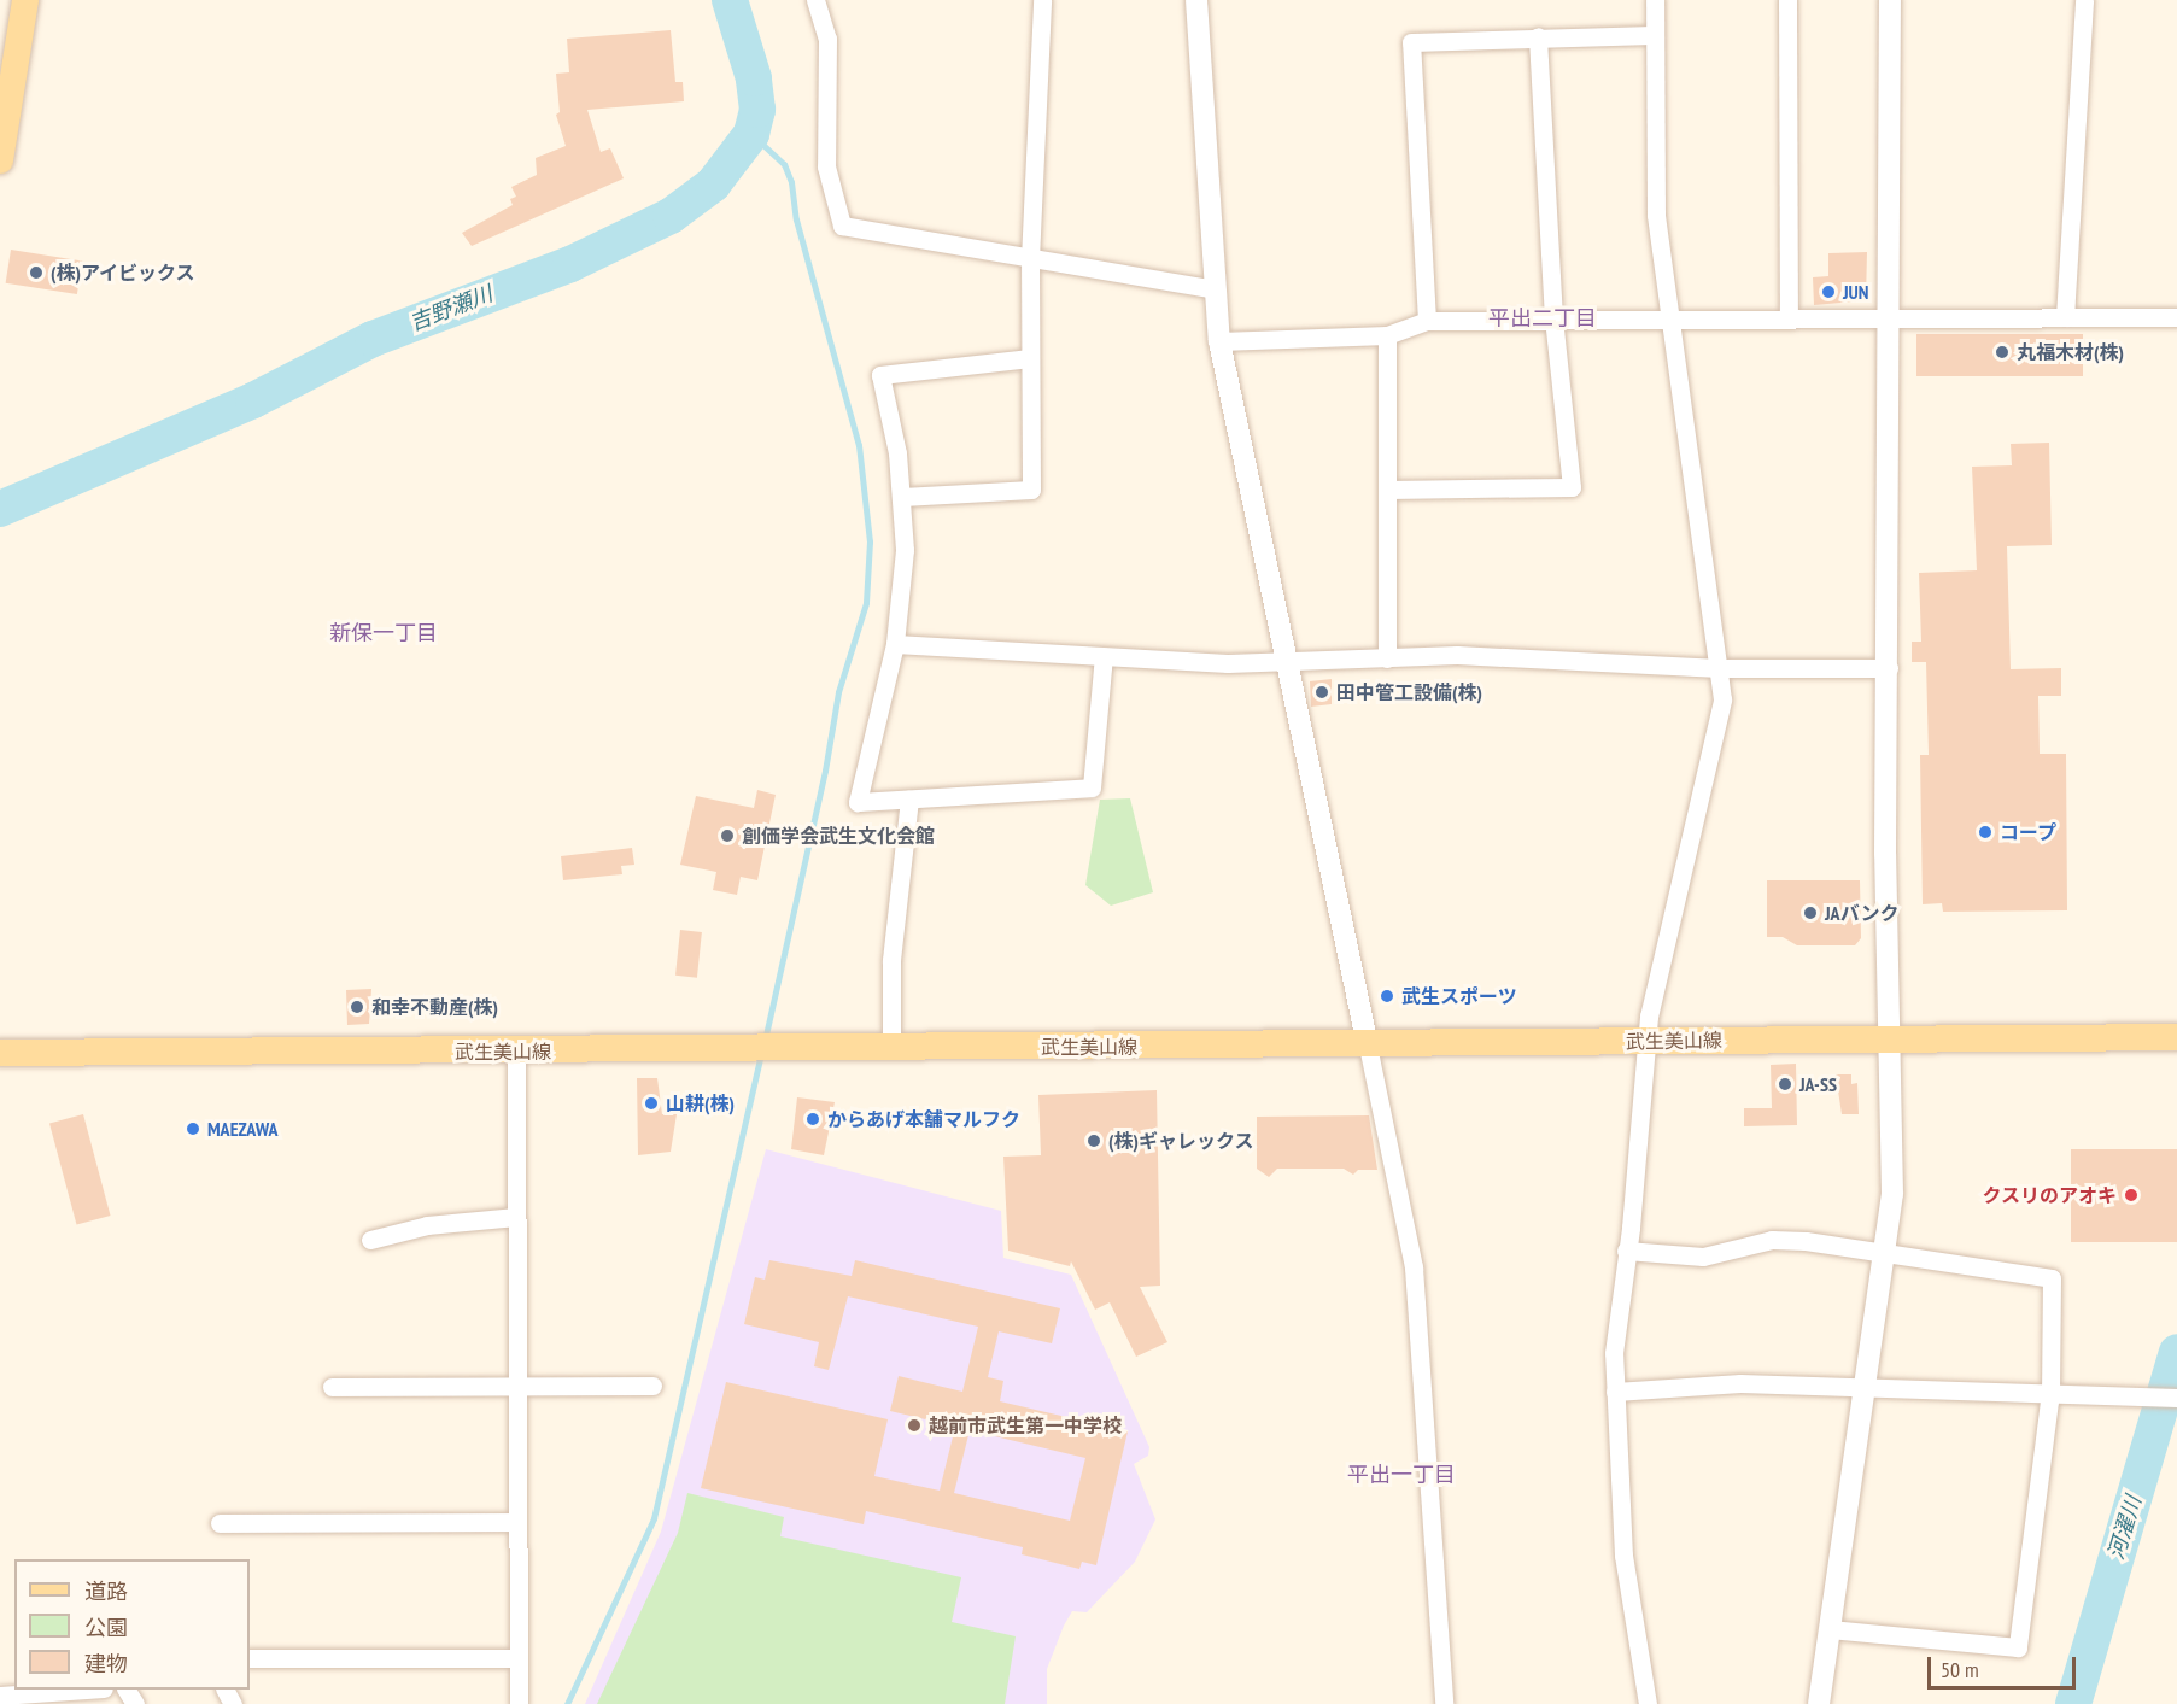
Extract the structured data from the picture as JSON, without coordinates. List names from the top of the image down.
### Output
{
  "streets": {
    "main road": ["武生美山線"]
  },
  "districts": ["平出二丁目", "新保一丁目", "平出一丁目"],
  "water": ["吉野瀬川", "河濯川"],
  "places": [
    "(株)アイビックス",
    "JUN",
    "丸福木材(株)",
    "田中管工設備(株)",
    "コープ",
    "創価学会武生文化会館",
    "JAバンク",
    "武生スポーツ",
    "和幸不動産(株)",
    "JA-SS",
    "山耕(株)",
    "からあげ本舗マルフク",
    "MAEZAWA",
    "(株)ギャレックス",
    "クスリのアオキ",
    "越前市武生第一中学校"
  ],
  "legend": ["道路", "公園", "建物"],
  "scale_bar": "50 m"
}
